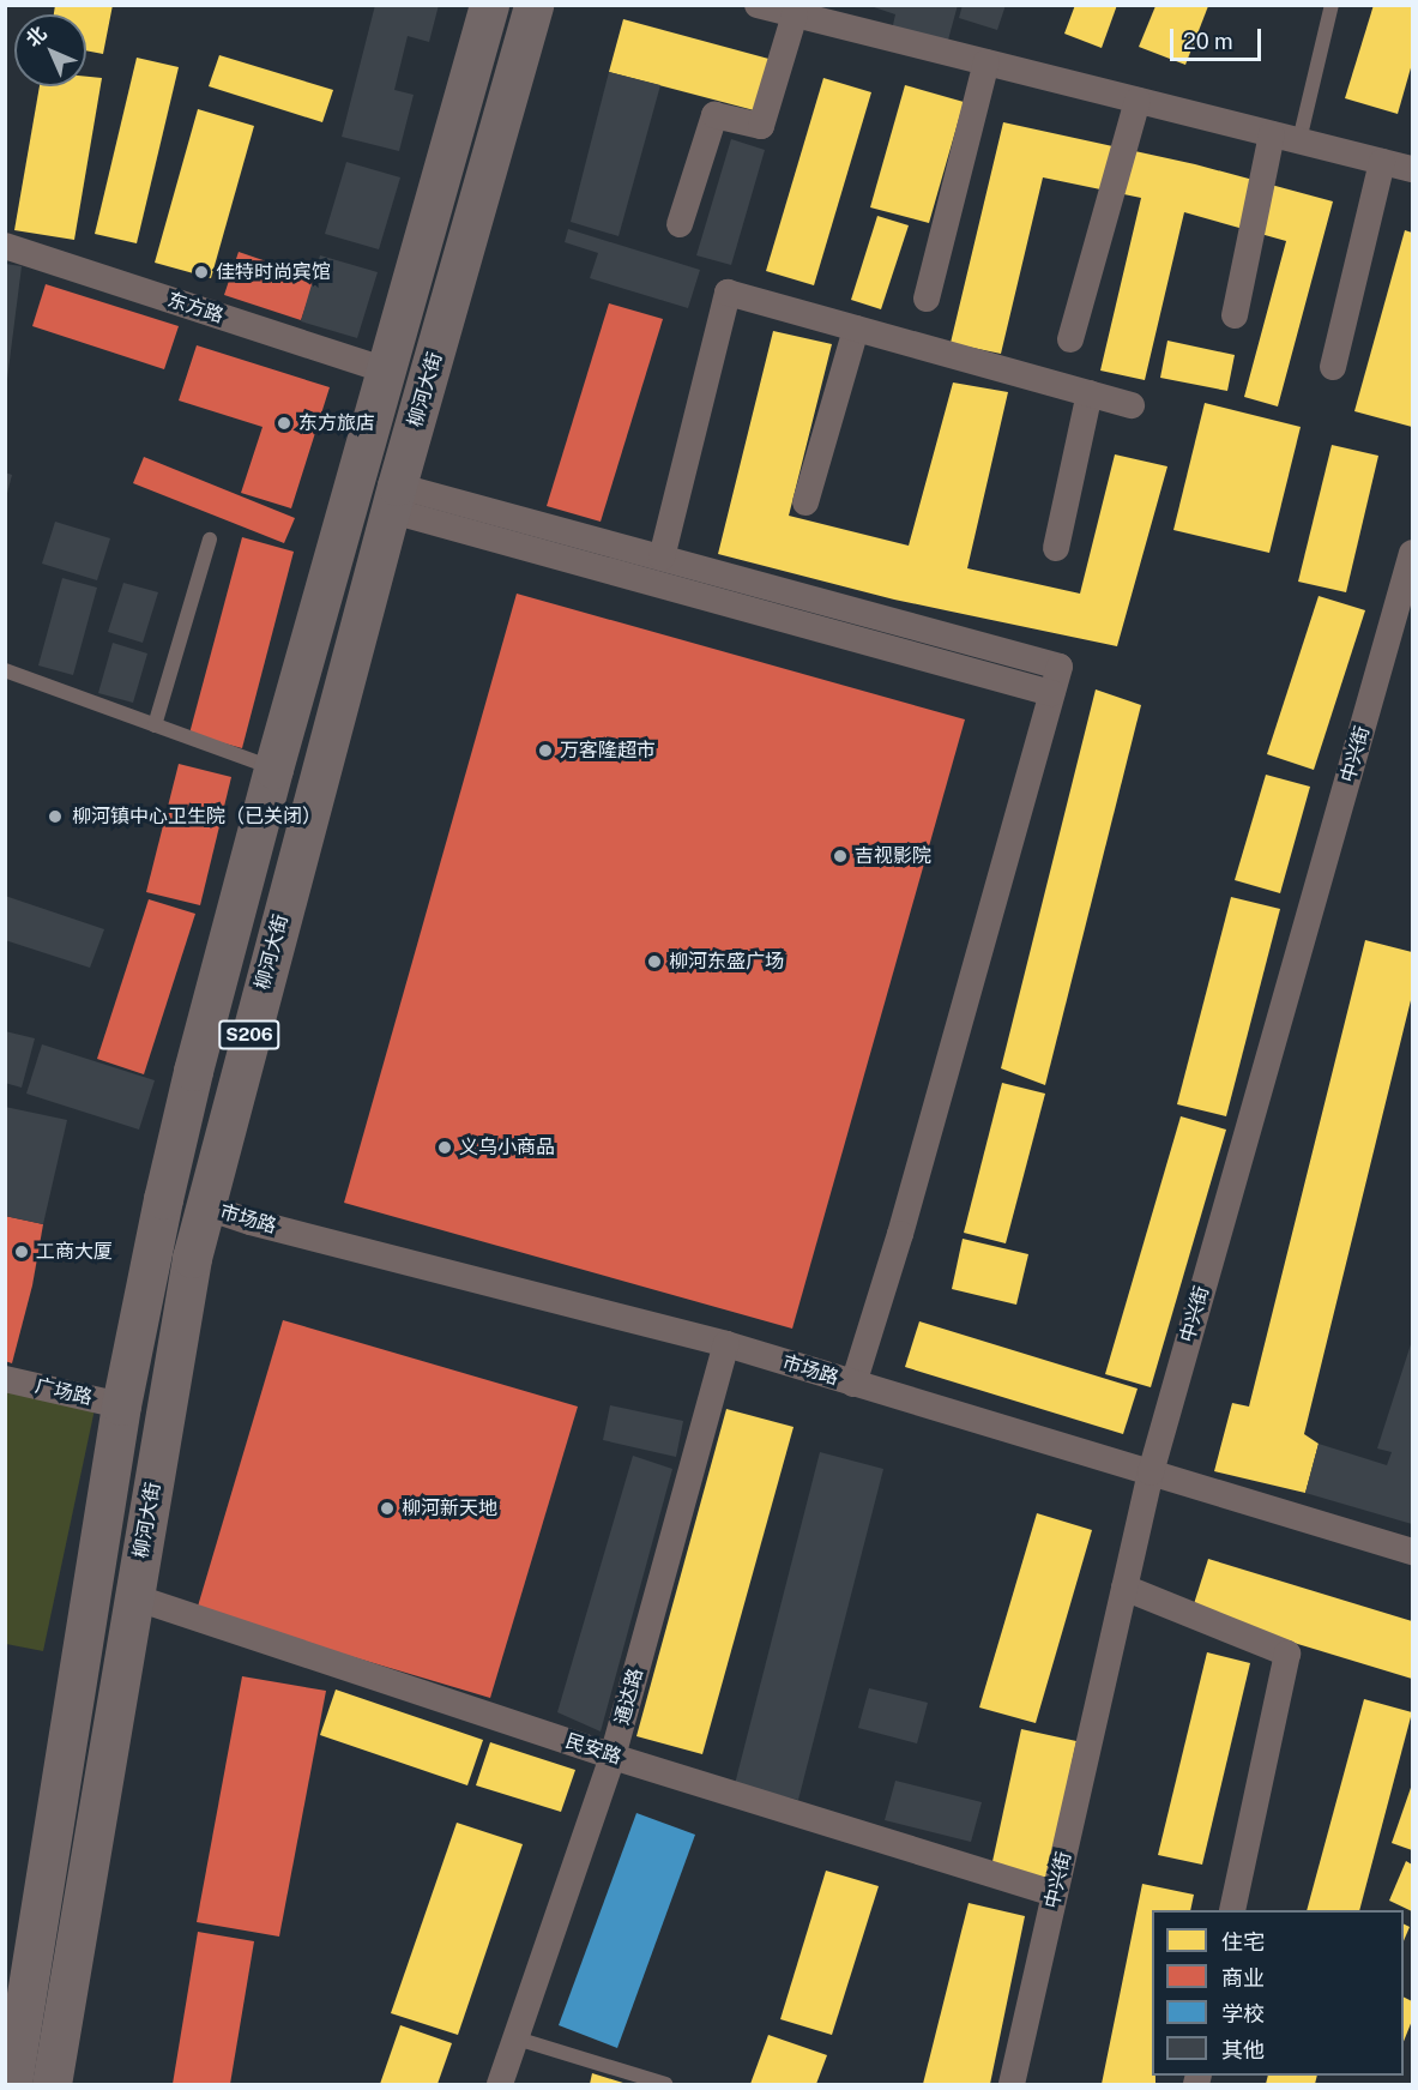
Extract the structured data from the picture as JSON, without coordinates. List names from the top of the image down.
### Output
{
  "streets": {
    "main road": ["柳河大街", "S206"],
    "street": [
      "东方路",
      "中兴街",
      "市场路",
      "广场路",
      "通达路",
      "民安路"
    ]
  },
  "crossings": [
    ["东方路", "S206"],
    ["柳河大街", "市场路"],
    ["柳河大街", "民安路"],
    ["中兴街", "市场路"],
    ["中兴街", "民安路"],
    ["S206", "广场路"],
    ["市场路", "通达路"],
    ["通达路", "民安路"]
  ],
  "places": [
    "佳特时尚宾馆",
    "东方旅店",
    "万客隆超市",
    "柳河镇中心卫生院（已关闭）",
    "吉视影院",
    "柳河东盛广场",
    "义乌小商品",
    "工商大厦",
    "柳河新天地"
  ],
  "legend": [
    "住宅",
    "商业",
    "学校",
    "其他"
  ],
  "scale_bar": "20 m",
  "north": "top left"
}
